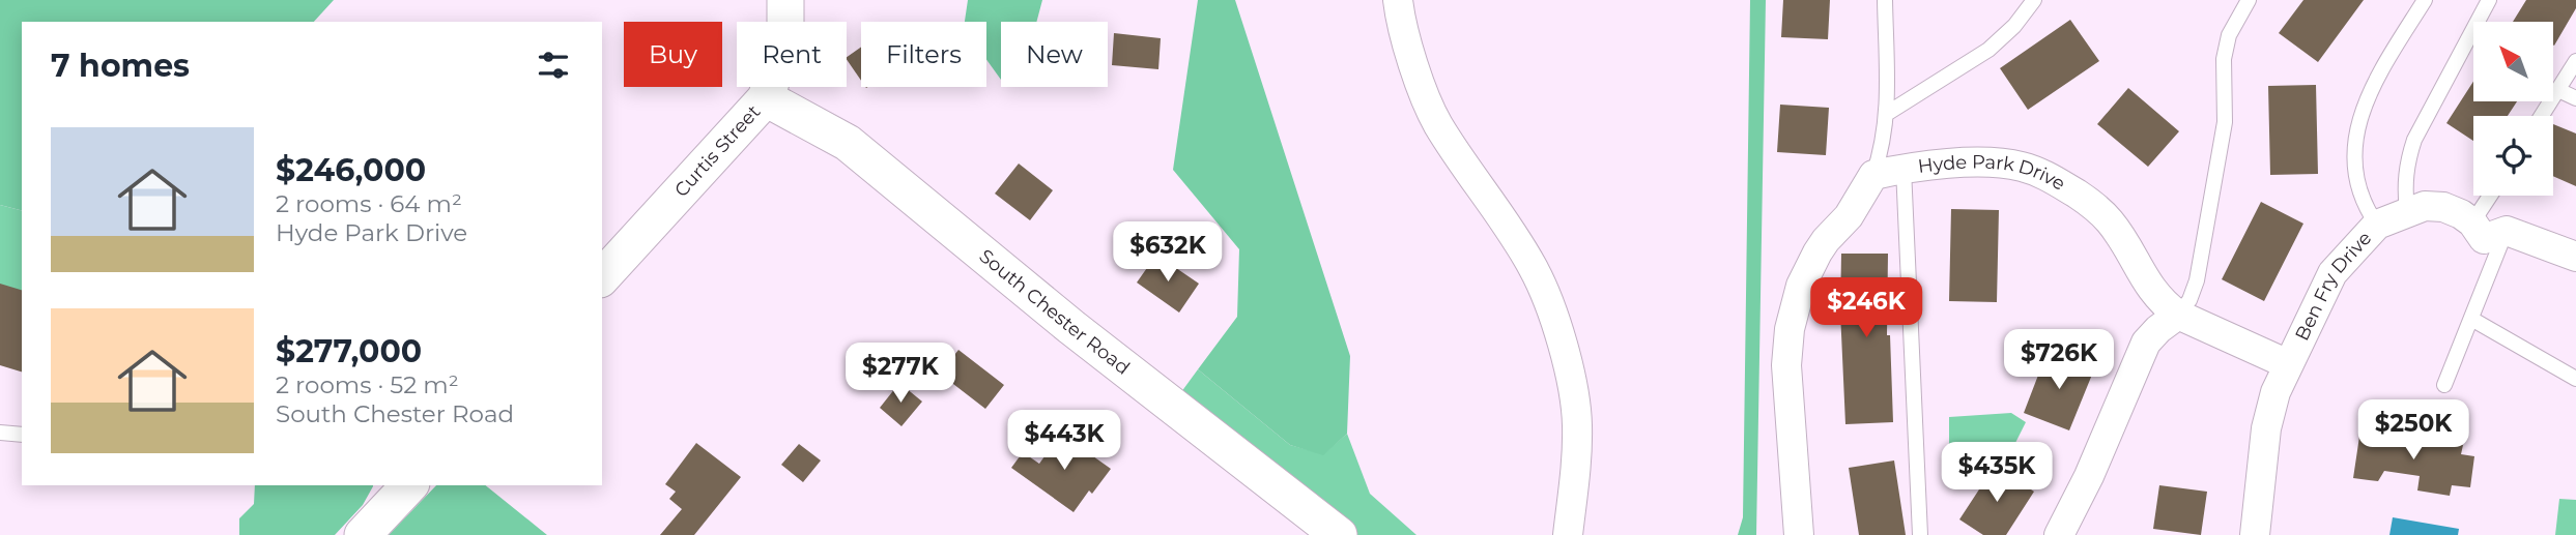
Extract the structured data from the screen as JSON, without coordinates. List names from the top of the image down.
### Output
{
  "streets": {
    "street": [
      "Curtis Street",
      "Hyde Park Drive",
      "Ben Fry Drive",
      "South Chester Road"
    ]
  },
  "crossings": [
    ["Curtis Street", "South Chester Road"],
    ["Hyde Park Drive", "Ben Fry Drive"]
  ],
  "north": "top left",
  "page": {
    "chip": [
      "Buy",
      "Rent",
      "Filters",
      "New"
    ],
    "heading": "7 homes",
    "list": [
      {
        "name": "$246,000",
        "note": "2 rooms · 64 m² · Hyde Park Drive"
      },
      {
        "name": "$277,000",
        "note": "2 rooms · 52 m² · South Chester Road"
      }
    ],
    "price": [
      "$632K",
      "$246K",
      "$726K",
      "$277K",
      "$250K",
      "$443K",
      "$435K"
    ]
  }
}
